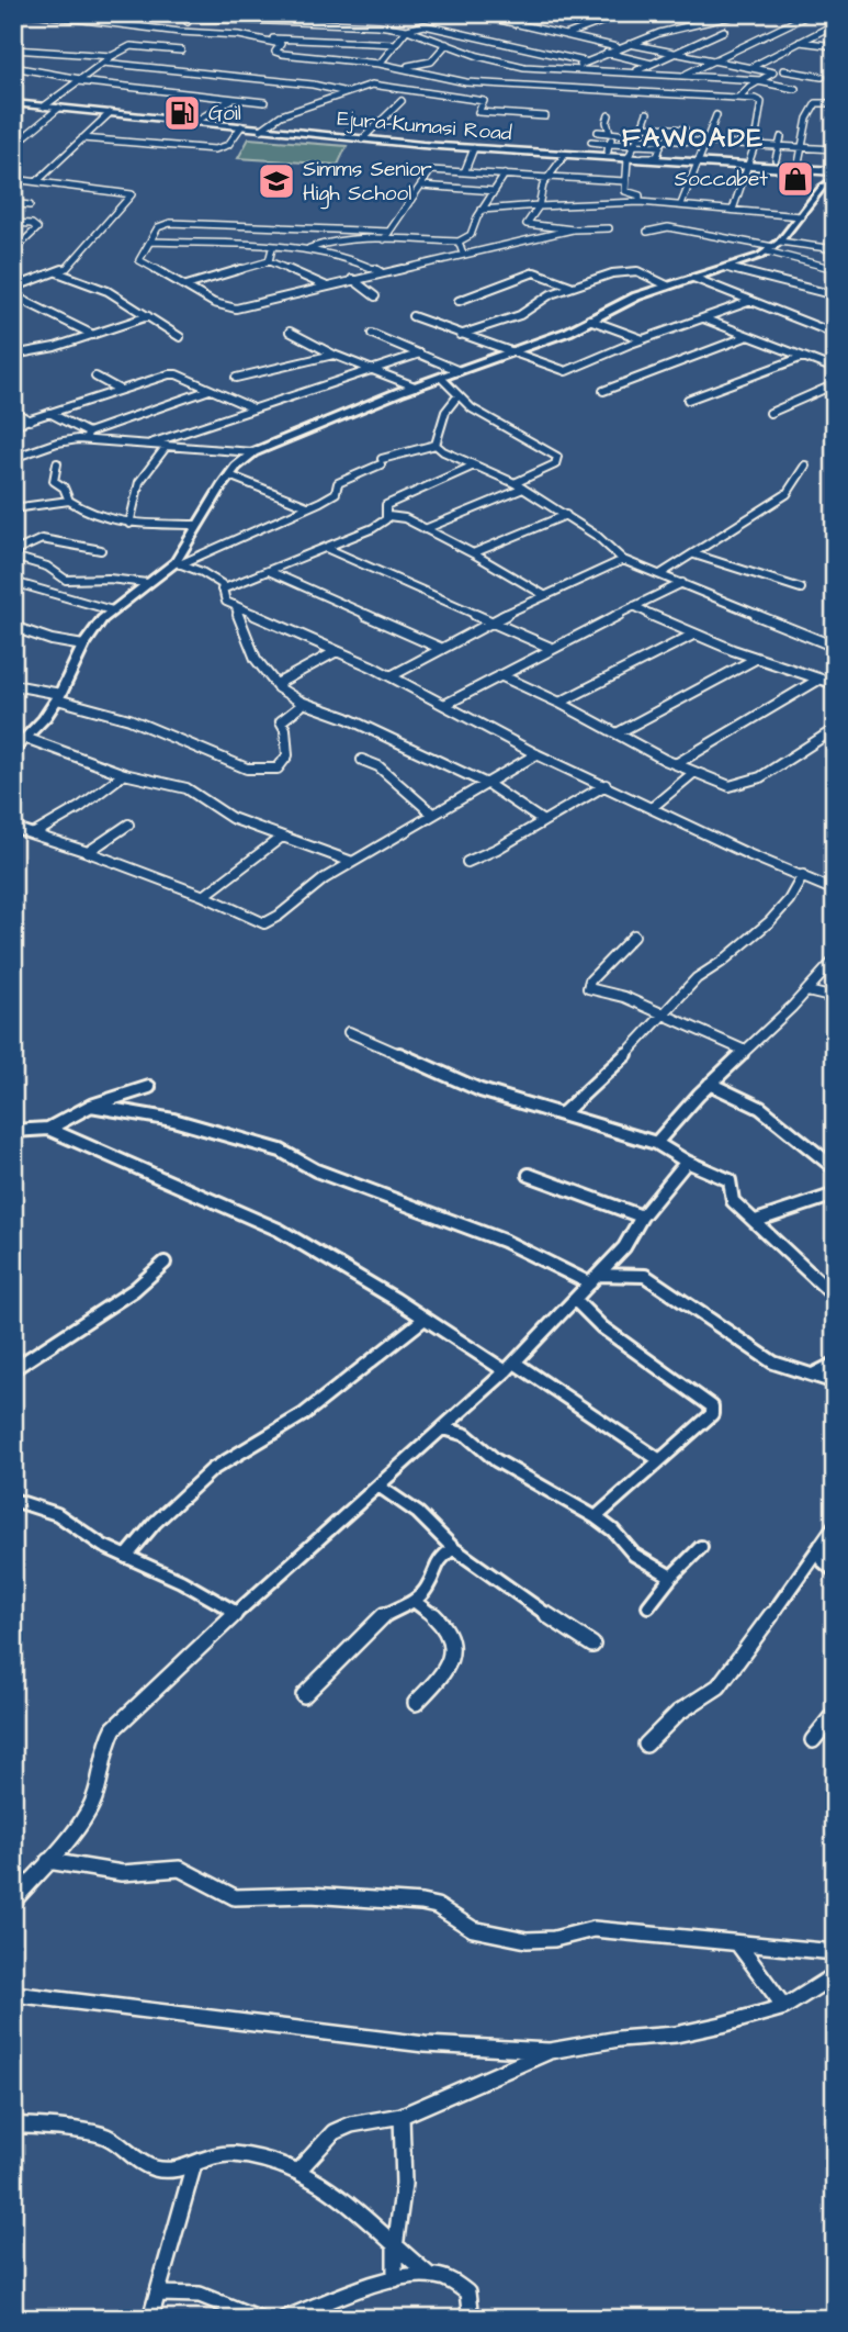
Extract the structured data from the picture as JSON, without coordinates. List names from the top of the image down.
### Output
{
  "streets": {
    "main road": ["Ejura-Kumasi Road"]
  },
  "districts": ["FAWOADE"],
  "places": {
    "fuel station": ["Goil"],
    "shop": ["Soccabet"],
    "school or university": ["Simms Senior High School"]
  }
}
